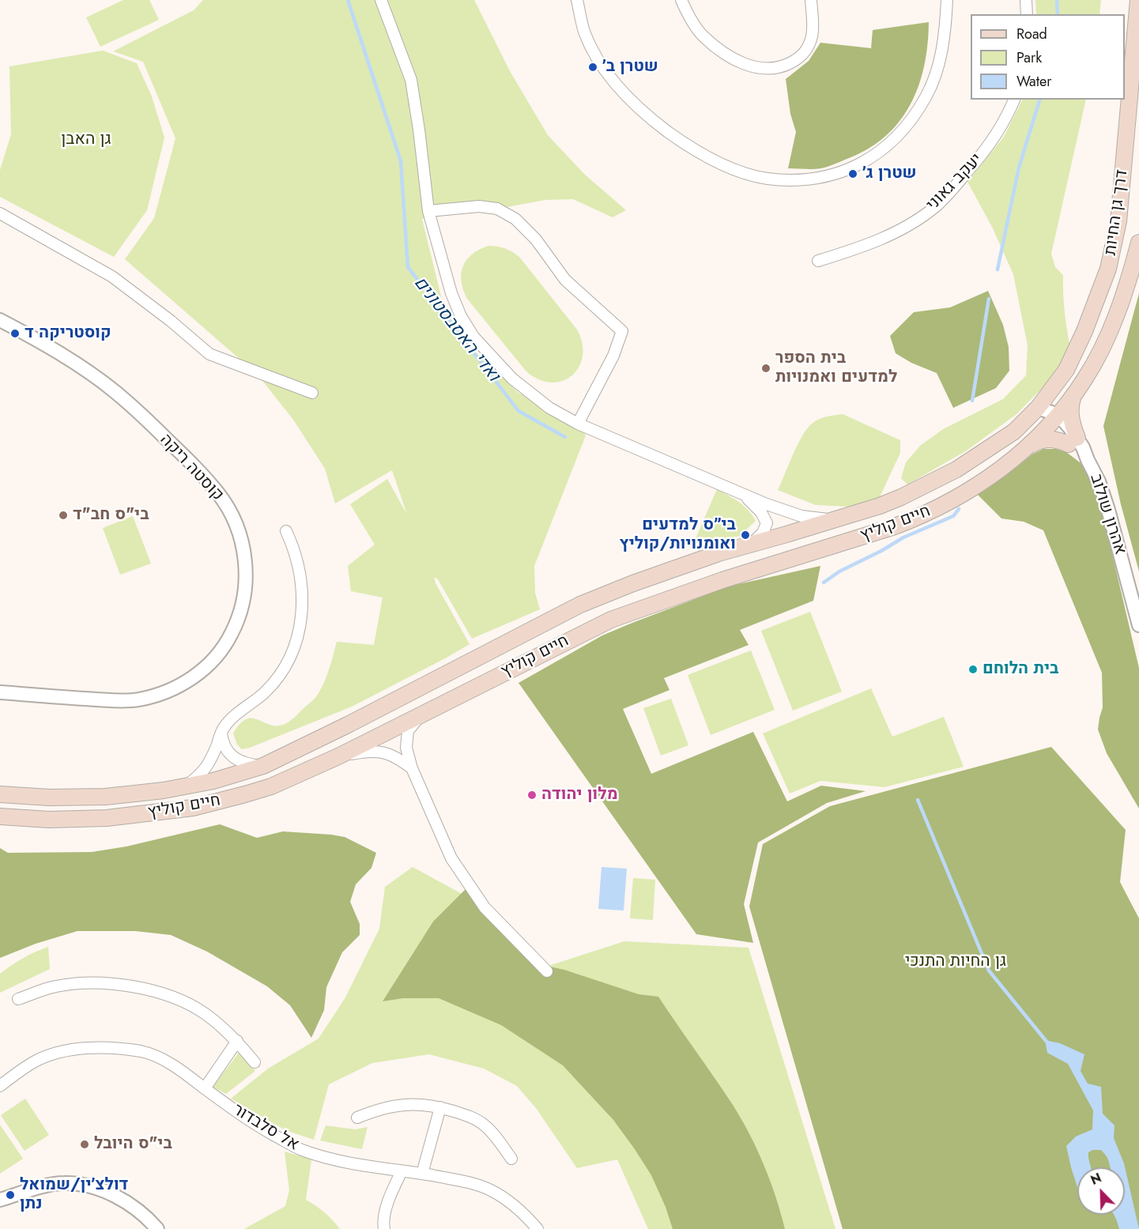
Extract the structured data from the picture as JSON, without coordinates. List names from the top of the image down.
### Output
{
  "streets": {
    "main road": ["דרך גן החיות", "חיים קוליץ"],
    "street": [
      "יעקב גאוני",
      "קוסטה ריקה",
      "אהרון שולוב",
      "אל סלבדור"
    ]
  },
  "crossings": [
    ["דרך גן החיות", "אהרון שולוב"],
    ["דרך גן החיות", "חיים קוליץ"],
    ["אהרון שולוב", "חיים קוליץ"]
  ],
  "water": ["ואדי האסבסטונים"],
  "parks": ["גן האבן", "גן החיות התנכי"],
  "places": [
    "שטרן ב׳",
    "שטרן ג׳",
    "קוסטריקה ד",
    "בית הספר למדעים ואמנויות",
    "בי\"ס חב\"ד",
    "בי״ס למדעים ואומנויות/קוליץ",
    "בית הלוחם",
    "מלון יהודה",
    "בי\"ס היובל",
    "דולצ׳ין/שמואל נתן"
  ],
  "legend": ["Road", "Park", "Water"],
  "north": "top left"
}
